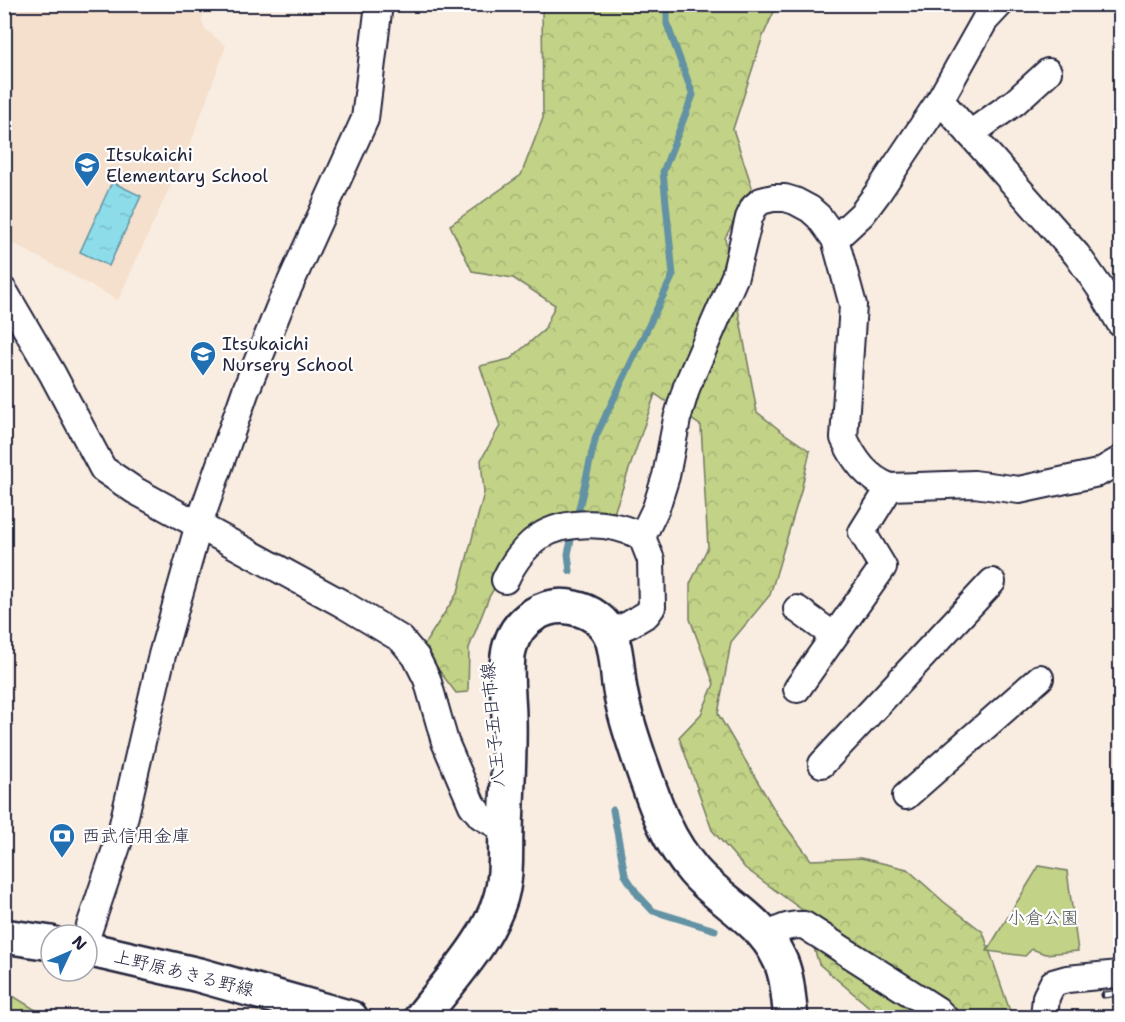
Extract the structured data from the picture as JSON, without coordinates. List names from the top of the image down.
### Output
{
  "streets": {
    "main road": ["八王子五日市線", "上野原あきる野線"]
  },
  "parks": ["小倉公園"],
  "places": {
    "school or university": ["Itsukaichi Elementary School", "Itsukaichi Nursery School"],
    "bank": ["西武信用金庫"]
  },
  "north": "top right"
}
